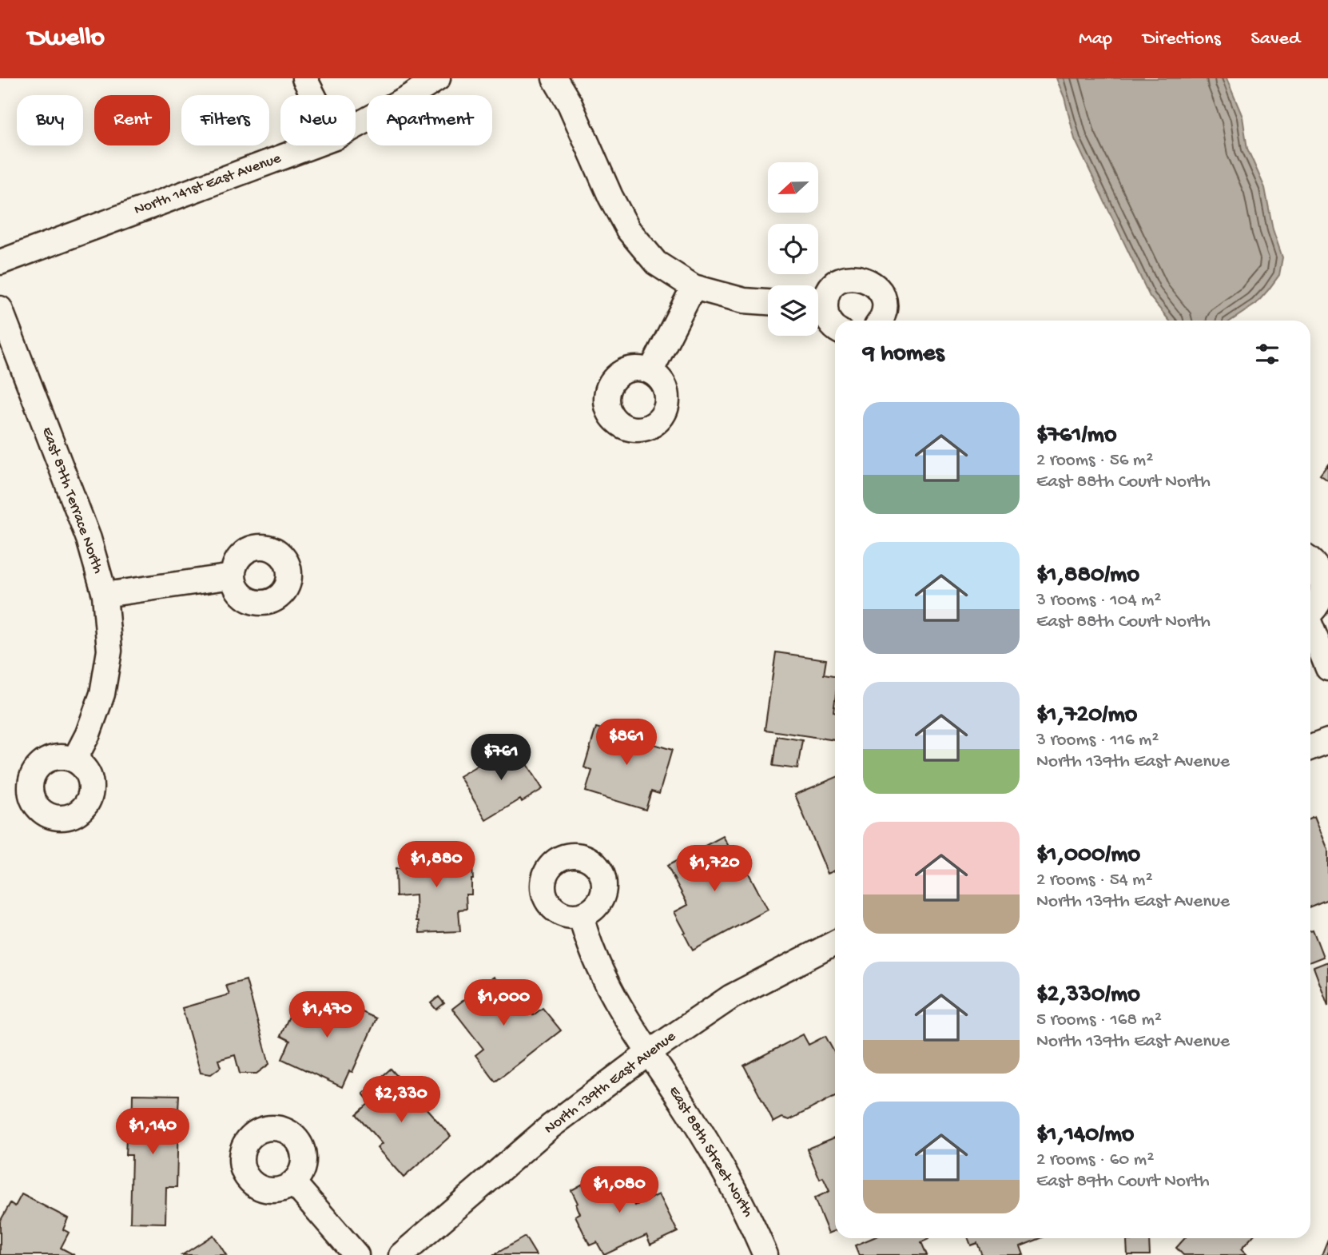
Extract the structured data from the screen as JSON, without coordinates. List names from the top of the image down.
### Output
{
  "streets": {
    "street": [
      "North 141st East Avenue",
      "East 87th Terrace North",
      "North 139th East Avenue",
      "East 88th Street North"
    ]
  },
  "crossings": [
    ["North 139th East Avenue", "East 88th Street North"]
  ],
  "north": "left",
  "page": {
    "header": "Dwello",
    "nav": ["Map", "Directions", "Saved"],
    "chip": [
      "Buy",
      "Rent",
      "Filters",
      "New",
      "Apartment"
    ],
    "heading": "9 homes",
    "list": [
      {
        "name": "$761/mo",
        "note": "2 rooms · 56 m² · East 88th Court North"
      },
      {
        "name": "$1,880/mo",
        "note": "3 rooms · 104 m² · East 88th Court North"
      },
      {
        "name": "$1,720/mo",
        "note": "3 rooms · 116 m² · North 139th East Avenue"
      },
      {
        "name": "$1,000/mo",
        "note": "2 rooms · 54 m² · North 139th East Avenue"
      },
      {
        "name": "$2,330/mo",
        "note": "5 rooms · 168 m² · North 139th East Avenue"
      },
      {
        "name": "$1,140/mo",
        "note": "2 rooms · 60 m² · East 89th Court North"
      }
    ],
    "price": [
      "$861",
      "$761",
      "$1,880",
      "$1,720",
      "$1,000",
      "$1,470",
      "$2,330",
      "$1,140",
      "$1,080"
    ]
  }
}
